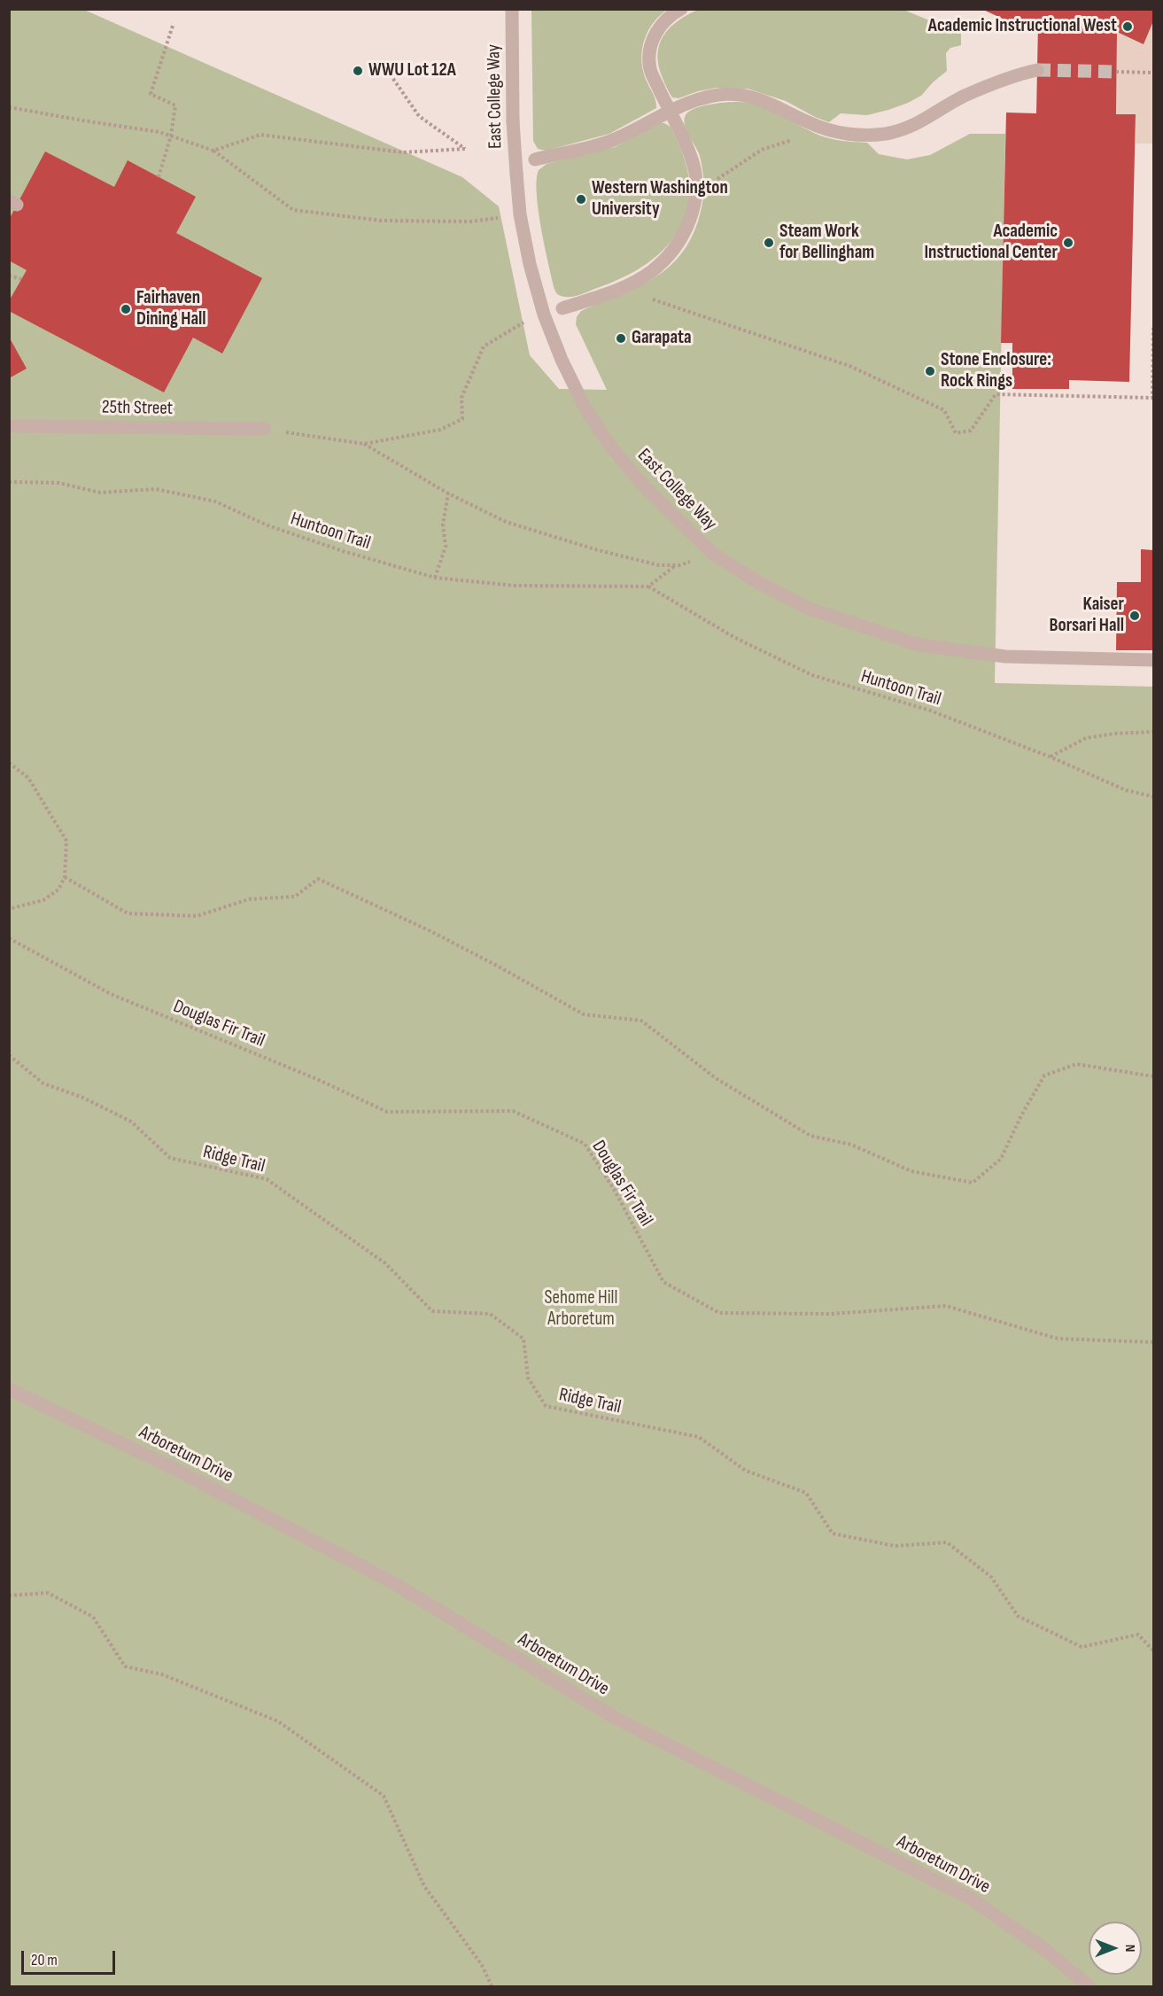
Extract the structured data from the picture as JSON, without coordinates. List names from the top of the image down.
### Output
{
  "streets": {
    "street": ["East College Way", "25th Street", "Arboretum Drive"],
    "path": ["Huntoon Trail", "Douglas Fir Trail", "Ridge Trail"]
  },
  "parks": ["Sehome Hill Arboretum"],
  "places": [
    "Academic Instructional West",
    "WWU Lot 12A",
    "Western Washington University",
    "Steam Work for Bellingham",
    "Academic Instructional Center",
    "Fairhaven Dining Hall",
    "Garapata",
    "Stone Enclosure: Rock Rings",
    "Kaiser Borsari Hall"
  ],
  "scale_bar": "20 m",
  "north": "right"
}
